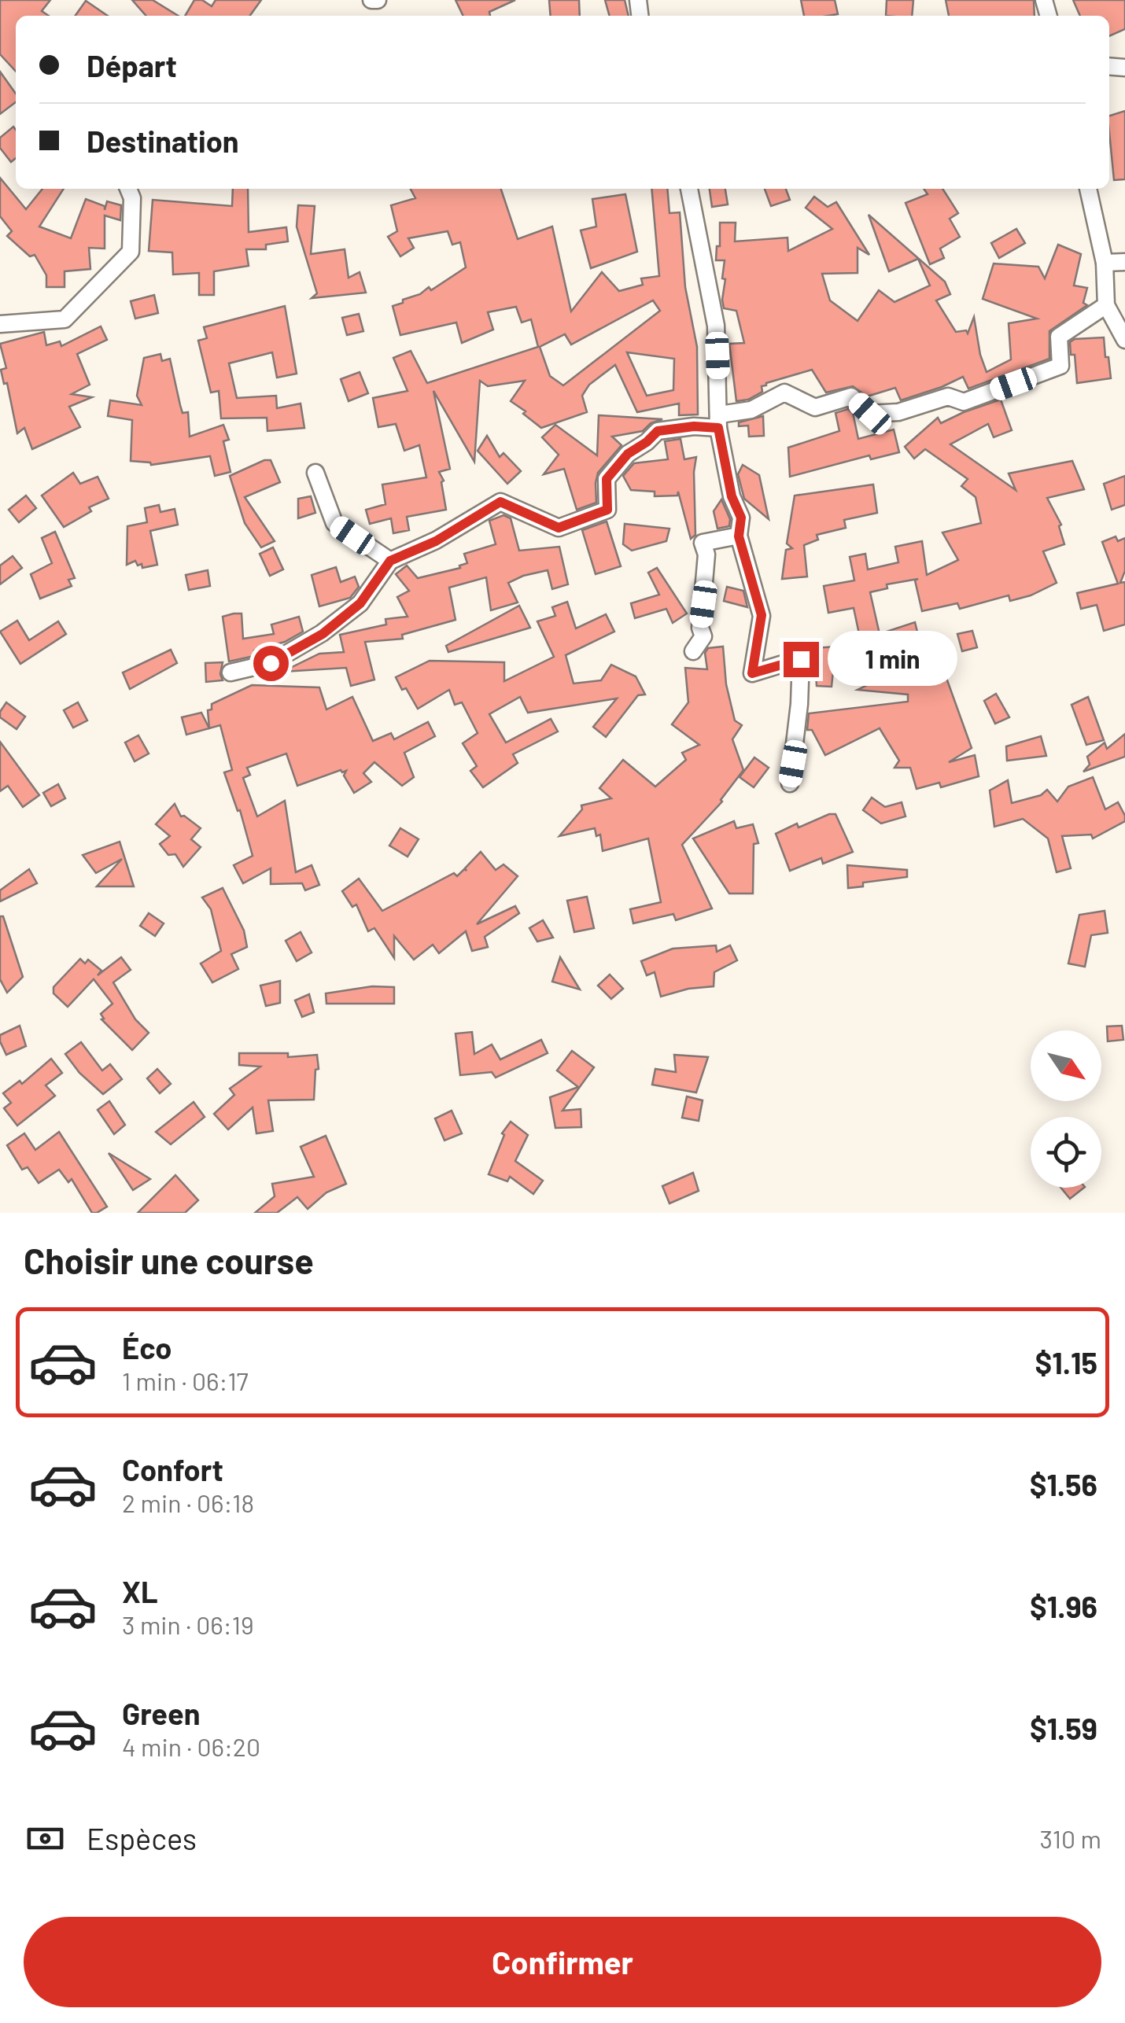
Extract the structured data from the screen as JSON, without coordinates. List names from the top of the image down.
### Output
{
  "north": "bottom right",
  "page": {
    "banner": ["Départ", "Destination"],
    "bubble": "1 min",
    "heading": "Choisir une course",
    "list": [
      {
        "name": "Éco",
        "note": "1 min · 06:17",
        "value": "$1.15"
      },
      {
        "name": "Confort",
        "note": "2 min · 06:18",
        "value": "$1.56"
      },
      {
        "name": "XL",
        "note": "3 min · 06:19",
        "value": "$1.96"
      },
      {
        "name": "Green",
        "note": "4 min · 06:20",
        "value": "$1.59"
      }
    ],
    "pay": ["Espèces", "310 m"],
    "buttons": "Confirmer"
  }
}
